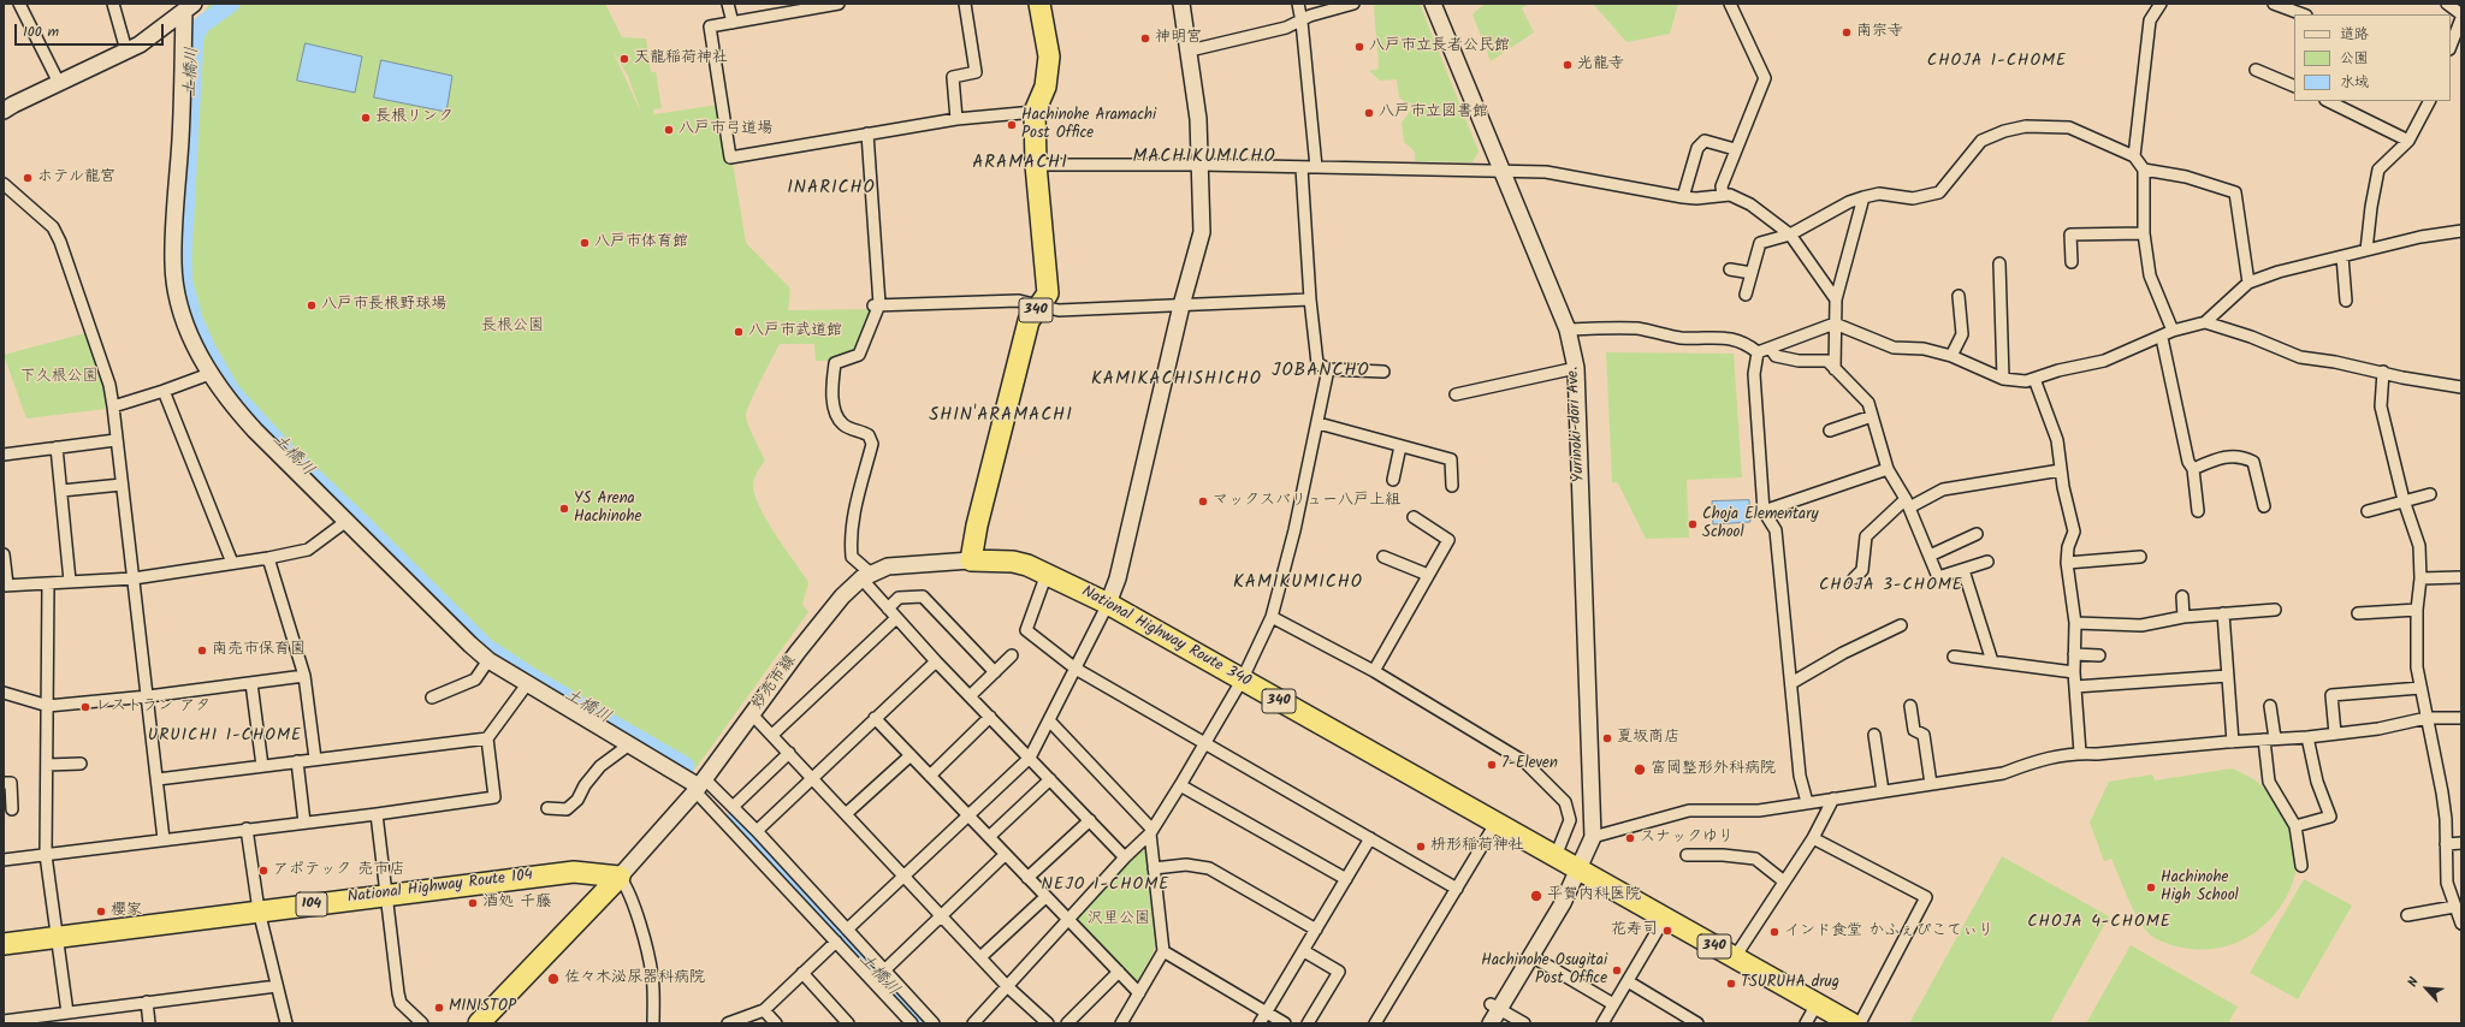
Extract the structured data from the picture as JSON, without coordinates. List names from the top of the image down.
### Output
{
  "streets": {
    "highway": [
      "340",
      "National Highway Route 340",
      "National Highway Route 104",
      "104"
    ],
    "street": ["Yurinoki-dori Ave.", "妙売市線"]
  },
  "crossings": [
    ["340", "National Highway Route 340"],
    ["340", "妙売市線"],
    ["Yurinoki-dori Ave.", "National Highway Route 340"],
    ["National Highway Route 340", "妙売市線"],
    ["妙売市線", "National Highway Route 104"]
  ],
  "districts": [
    "CHOJA 1-CHOME",
    "MACHIKUMICHO",
    "ARAMACHI",
    "INARICHO",
    "JOBANCHO",
    "KAMIKACHISHICHO",
    "SHIN'ARAMACHI",
    "KAMIKUMICHO",
    "CHOJA 3-CHOME",
    "URUICHI 1-CHOME",
    "NEJO 1-CHOME",
    "CHOJA 4-CHOME"
  ],
  "water": ["土橋川"],
  "parks": ["長根公園", "下久根公園", "沢里公園"],
  "places": [
    "南宗寺",
    "神明宮",
    "八戸市立長者公民館",
    "天龍稲荷神社",
    "光龍寺",
    "八戸市立図書館",
    "長根リンク",
    "Hachinohe Aramachi Post Office",
    "八戸市弓道場",
    "ホテル龍宮",
    "八戸市体育館",
    "八戸市長根野球場",
    "八戸市武道館",
    "マックスバリュー八戸上組",
    "YS Arena Hachinohe",
    "Choja Elementary School",
    "南売市保育園",
    "レストラン アタ",
    "夏坂商店",
    "7-Eleven",
    "富岡整形外科病院",
    "スナックゆり",
    "枡形稲荷神社",
    "アポテック 売市店",
    "Hachinohe High School",
    "平賀内科医院",
    "酒処 千藤",
    "櫻家",
    "花寿司",
    "インド食堂 かふぇぴこてぃり",
    "Hachinohe Osugitai Post Office",
    "佐々木泌尿器科病院",
    "TSURUHA drug",
    "MINISTOP"
  ],
  "legend": ["道路", "公園", "水域"],
  "scale_bar": "100 m",
  "north": "top left"
}
